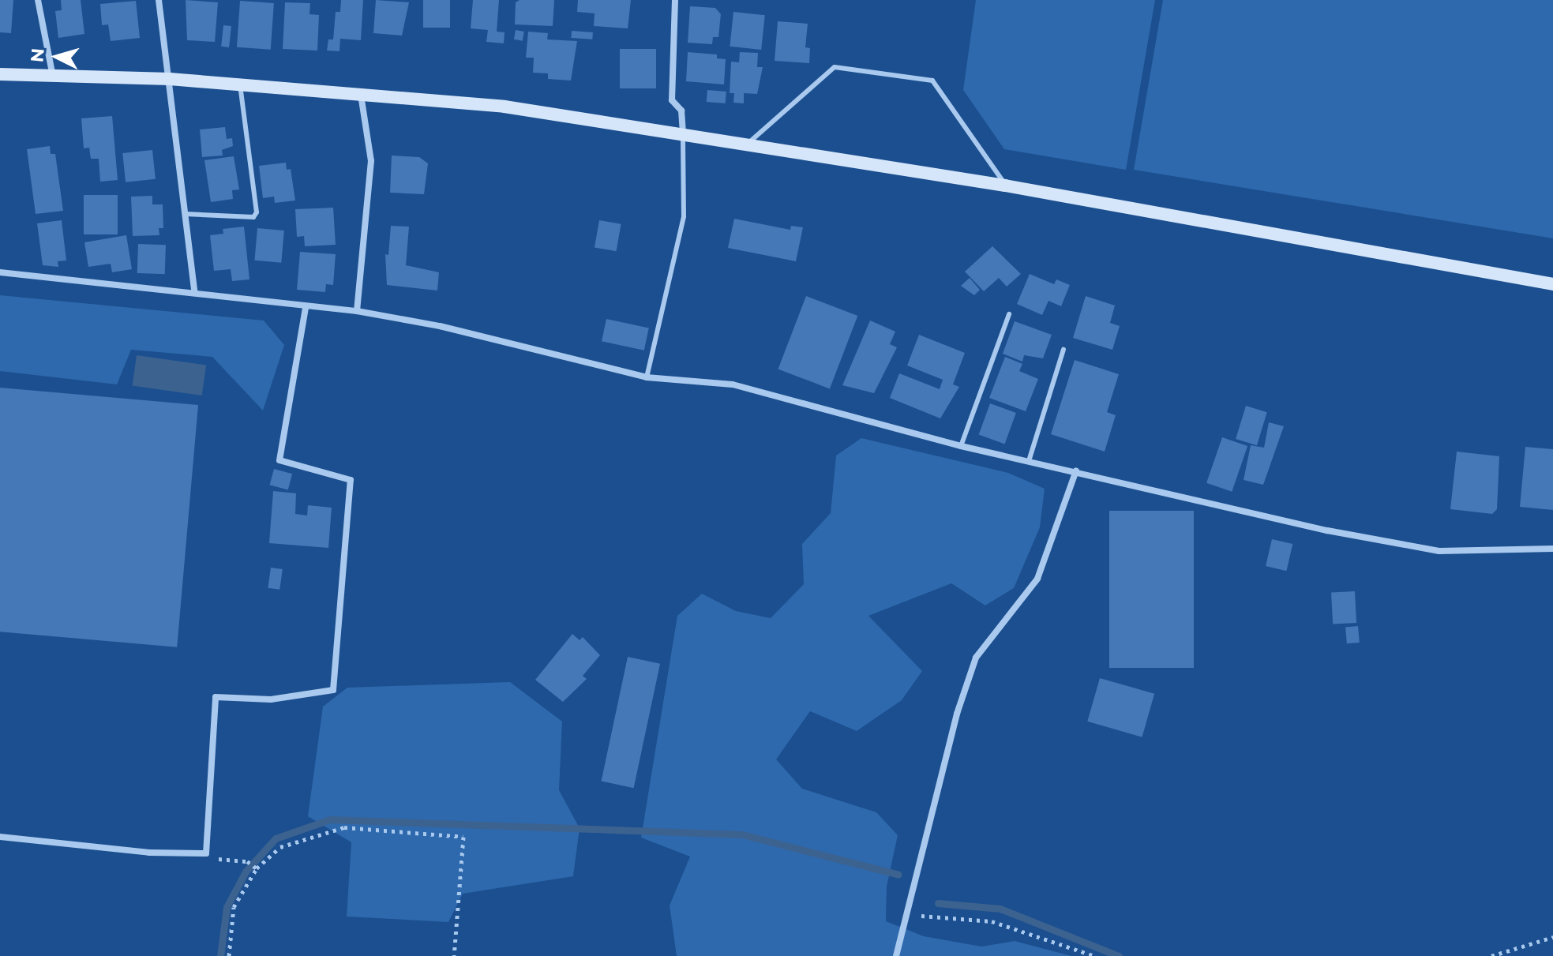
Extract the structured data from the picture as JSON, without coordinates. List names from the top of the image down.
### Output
{
  "north": "left"
}
